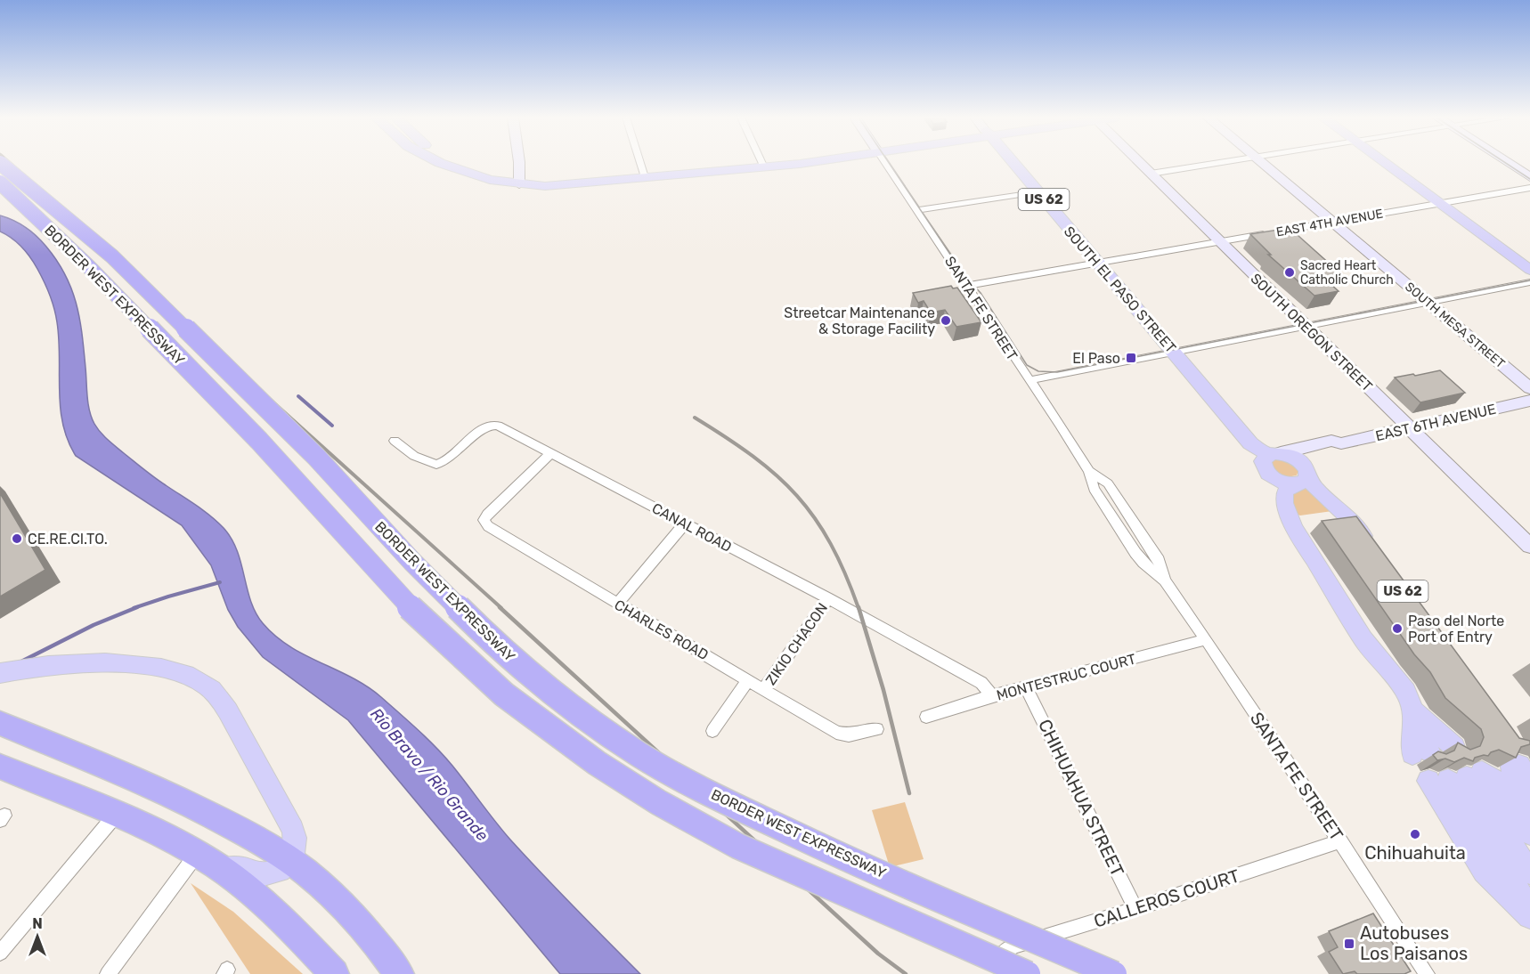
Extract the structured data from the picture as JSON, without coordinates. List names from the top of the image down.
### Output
{
  "streets": {
    "highway": ["BORDER WEST EXPRESSWAY"],
    "main road": [
      "US 62",
      "SOUTH EL PASO STREET",
      "SOUTH MESA STREET",
      "SOUTH OREGON STREET",
      "EAST 6TH AVENUE"
    ],
    "street": [
      "EAST 4TH AVENUE",
      "SANTA FE STREET",
      "CANAL ROAD",
      "CHARLES ROAD",
      "ZIKIO CHACON",
      "MONTESTRUC COURT",
      "CHIHUAHUA STREET",
      "CALLEROS COURT"
    ]
  },
  "crossings": [
    ["US 62", "SOUTH EL PASO STREET"],
    ["US 62", "EAST 6TH AVENUE"],
    ["EAST 4TH AVENUE", "SOUTH EL PASO STREET"],
    ["EAST 4TH AVENUE", "SANTA FE STREET"],
    ["EAST 4TH AVENUE", "SOUTH MESA STREET"],
    ["EAST 4TH AVENUE", "SOUTH OREGON STREET"],
    ["SOUTH EL PASO STREET", "EAST 6TH AVENUE"],
    ["SANTA FE STREET", "MONTESTRUC COURT"],
    ["SANTA FE STREET", "CALLEROS COURT"],
    ["SOUTH OREGON STREET", "EAST 6TH AVENUE"],
    ["CANAL ROAD", "CHARLES ROAD"],
    ["CANAL ROAD", "ZIKIO CHACON"],
    ["CANAL ROAD", "MONTESTRUC COURT"],
    ["CHARLES ROAD", "ZIKIO CHACON"],
    ["MONTESTRUC COURT", "CHIHUAHUA STREET"],
    ["CHIHUAHUA STREET", "CALLEROS COURT"]
  ],
  "water": ["Río Bravo / Rio Grande"],
  "places": {
    "other": [
      "Sacred Heart Catholic Church",
      "Streetcar Maintenance & Storage Facility",
      "CE.RE.CI.TO.",
      "Paso del Norte Port of Entry",
      "Chihuahuita"
    ],
    "transit": ["El Paso", "Autobuses Los Paisanos"]
  },
  "north": "top"
}
